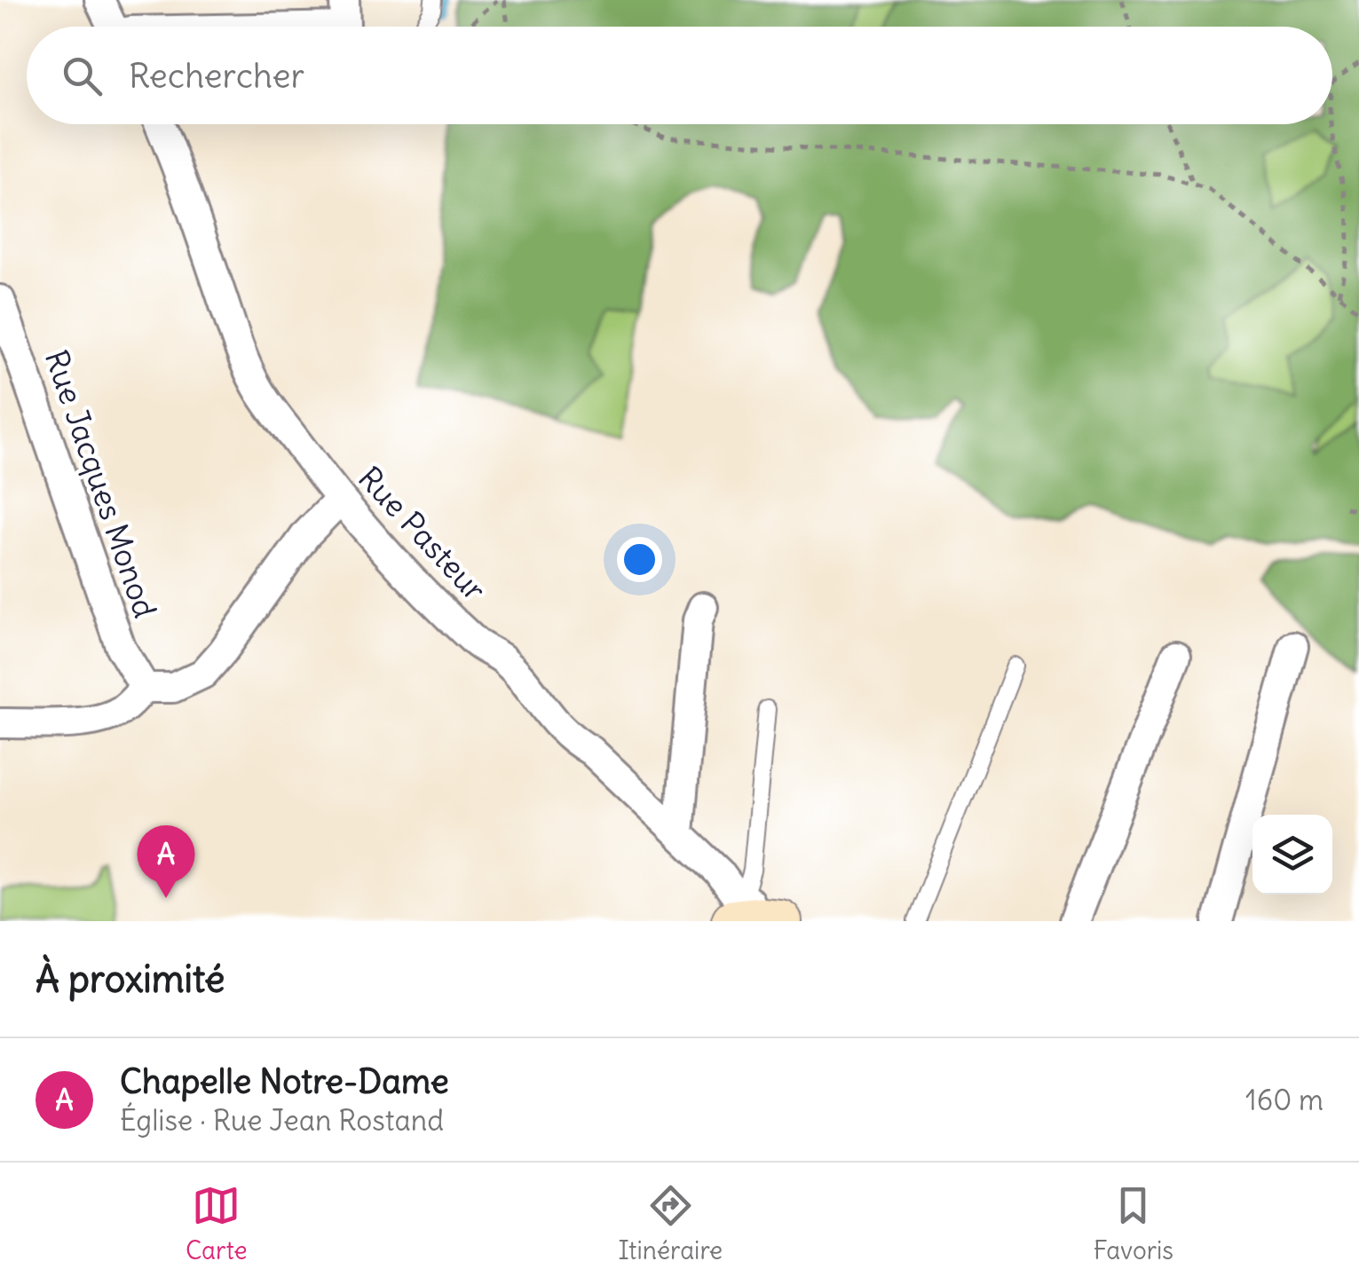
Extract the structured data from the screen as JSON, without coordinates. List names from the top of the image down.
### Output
{
  "streets": {
    "street": ["Rue Jacques Monod", "Rue Pasteur"]
  },
  "page": {
    "search": "Rechercher",
    "pins": "A",
    "heading": "À proximité",
    "list": [
      {
        "mark": "A",
        "name": "Chapelle Notre-Dame",
        "note": "Église · Rue Jean Rostand",
        "value": "160 m"
      }
    ],
    "nav": ["Carte", "Itinéraire", "Favoris"]
  }
}
